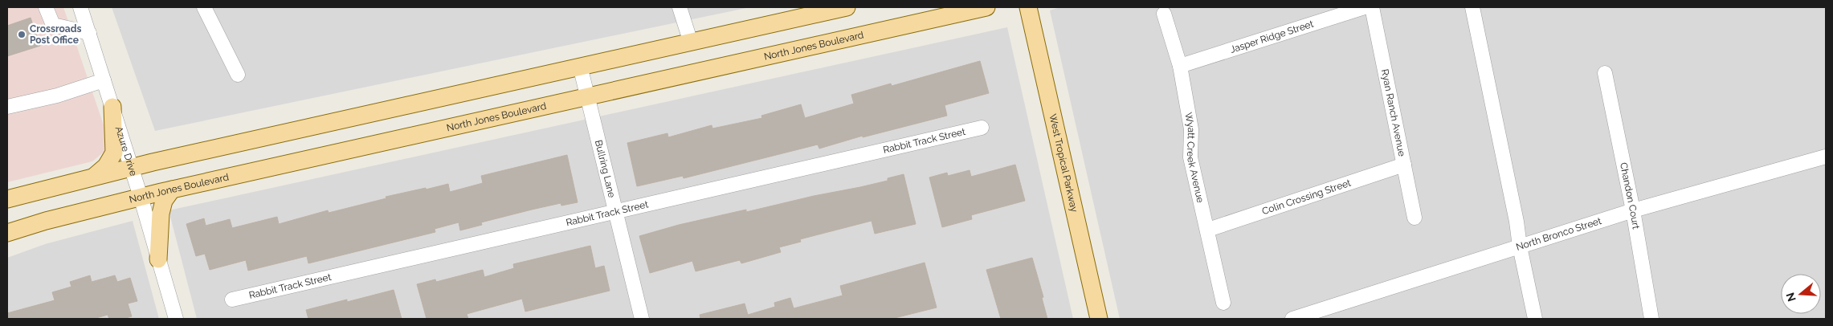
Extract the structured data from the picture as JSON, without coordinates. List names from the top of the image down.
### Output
{
  "streets": {
    "main road": ["North Jones Boulevard", "West Tropical Parkway"],
    "street": [
      "Jasper Ridge Street",
      "Ryan Ranch Avenue",
      "Rabbit Track Street",
      "Azure Drive",
      "Wyatt Creek Avenue",
      "Bullring Lane",
      "Chandon Court",
      "Colin Crossing Street",
      "North Bronco Street"
    ]
  },
  "crossings": [
    ["Jasper Ridge Street", "Wyatt Creek Avenue"],
    ["North Jones Boulevard", "Azure Drive"],
    ["North Jones Boulevard", "Bullring Lane"],
    ["Ryan Ranch Avenue", "Colin Crossing Street"],
    ["Rabbit Track Street", "Bullring Lane"],
    ["Wyatt Creek Avenue", "Colin Crossing Street"],
    ["Chandon Court", "North Bronco Street"]
  ],
  "places": ["Crossroads Post Office"],
  "north": "left"
}
